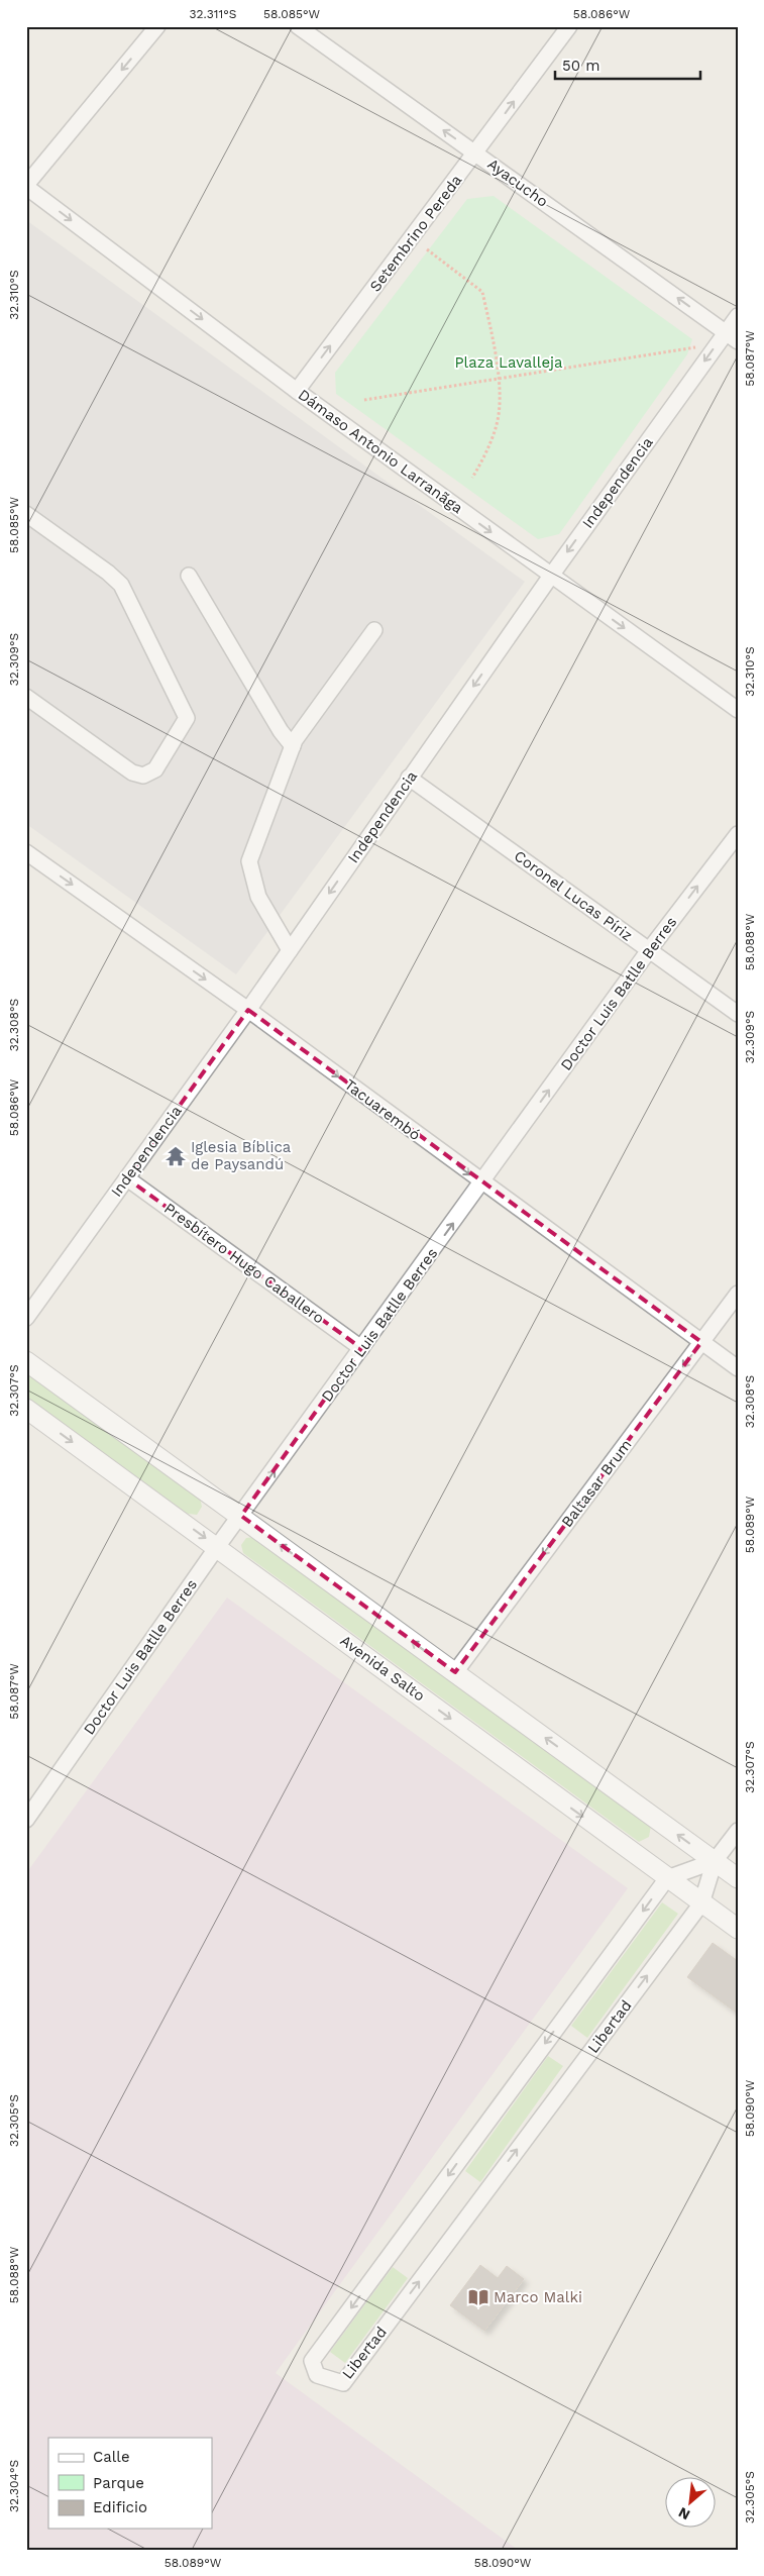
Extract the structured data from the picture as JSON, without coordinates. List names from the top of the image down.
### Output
{
  "streets": {
    "street": [
      "Ayacucho",
      "Setembrino Pereda",
      "Dámaso Antonio Larranãga",
      "Independencia",
      "Coronel Lucas Píriz",
      "Doctor Luis Batlle Berres",
      "Tacuarembó",
      "Presbítero Hugo Caballero",
      "Baltasar Brum",
      "Avenida Salto",
      "Libertad"
    ]
  },
  "crossings": [
    ["Ayacucho", "Setembrino Pereda"],
    ["Ayacucho", "Independencia"],
    ["Setembrino Pereda", "Dámaso Antonio Larranãga"],
    ["Dámaso Antonio Larranãga", "Independencia"],
    ["Independencia", "Coronel Lucas Píriz"],
    ["Independencia", "Tacuarembó"],
    ["Independencia", "Presbítero Hugo Caballero"],
    ["Coronel Lucas Píriz", "Doctor Luis Batlle Berres"],
    ["Doctor Luis Batlle Berres", "Tacuarembó"],
    ["Doctor Luis Batlle Berres", "Presbítero Hugo Caballero"],
    ["Doctor Luis Batlle Berres", "Avenida Salto"],
    ["Tacuarembó", "Baltasar Brum"],
    ["Avenida Salto", "Libertad"]
  ],
  "one_way": [
    "Ayacucho",
    "Setembrino Pereda",
    "Dámaso Antonio Larranãga",
    "Independencia",
    "Doctor Luis Batlle Berres",
    "Tacuarembó",
    "Baltasar Brum"
  ],
  "parks": ["Plaza Lavalleja"],
  "places": {
    "temple": ["Iglesia Bíblica de Paysandú"],
    "library": ["Marco Malki"]
  },
  "legend": ["Calle", "Parque", "Edificio"],
  "scale_bar": "50 m",
  "north": "bottom left",
  "coordinates": [
    "32.311°S",
    "58.085°W",
    "58.086°W",
    "32.310°S",
    "58.087°W",
    "32.309°S",
    "58.088°W",
    "32.308°S",
    "32.307°S",
    "58.089°W",
    "58.090°W",
    "32.305°S",
    "32.304°S"
  ]
}
